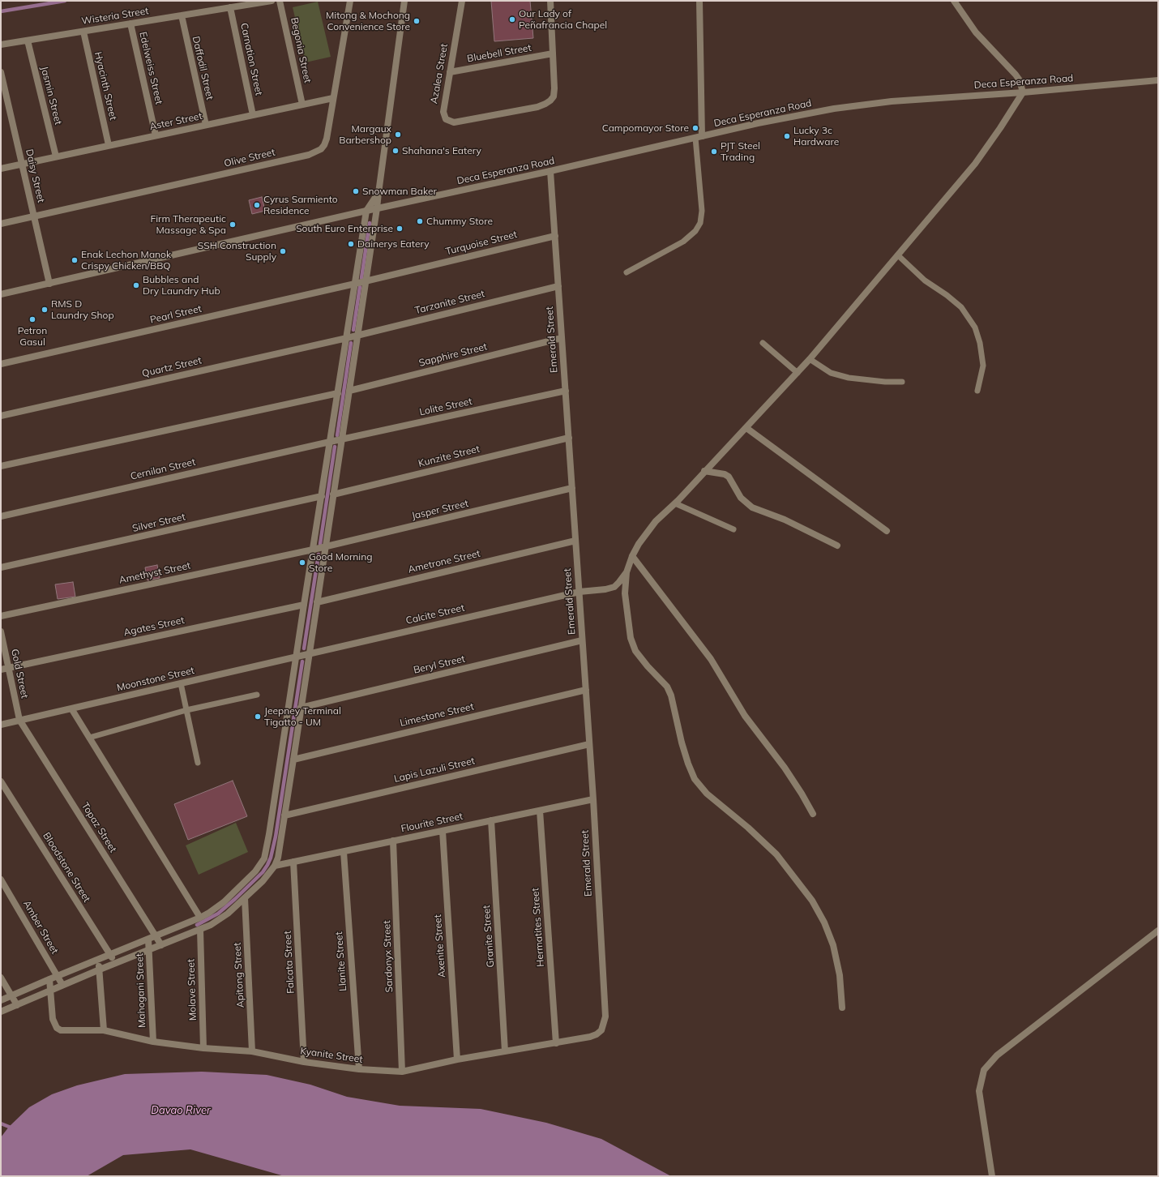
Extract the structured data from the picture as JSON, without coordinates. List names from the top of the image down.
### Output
{
  "streets": {
    "street": [
      "Wisteria Street",
      "Begonia Street",
      "Bluebell Street",
      "Carnation Street",
      "Edelweiss Street",
      "Daffodil Street",
      "Azalea Street",
      "Deca Esperanza Road",
      "Hyacinth Street",
      "Jasmin Street",
      "Aster Street",
      "Olive Street",
      "Daisy Street",
      "Turquoise Street",
      "Tarzanite Street",
      "Pearl Street",
      "Emerald Street",
      "Sapphire Street",
      "Quartz Street",
      "Lolite Street",
      "Kunzite Street",
      "Cernilan Street",
      "Jasper Street",
      "Silver Street",
      "Ametrone Street",
      "Amethyst Street",
      "Calcite Street",
      "Agates Street",
      "Beryl Street",
      "Gold Street",
      "Moonstone Street",
      "Limestone Street",
      "Lapis Lazuli Street",
      "Flourite Street",
      "Topaz Street",
      "Bloodstone Street",
      "Amber Street",
      "Hermatites Street",
      "Granite Street",
      "Axenite Street",
      "Sardonyx Street",
      "Llanite Street",
      "Falcata Street",
      "Apitong Street",
      "Molave Street",
      "Mahogani Street",
      "Kyanite Street"
    ]
  },
  "crossings": [
    ["Wisteria Street", "Carnation Street"],
    ["Wisteria Street", "Edelweiss Street"],
    ["Wisteria Street", "Daffodil Street"],
    ["Wisteria Street", "Hyacinth Street"],
    ["Wisteria Street", "Jasmin Street"],
    ["Begonia Street", "Aster Street"],
    ["Bluebell Street", "Azalea Street"],
    ["Carnation Street", "Aster Street"],
    ["Edelweiss Street", "Aster Street"],
    ["Daffodil Street", "Aster Street"],
    ["Deca Esperanza Road", "Daisy Street"],
    ["Deca Esperanza Road", "Emerald Street"],
    ["Hyacinth Street", "Aster Street"],
    ["Jasmin Street", "Aster Street"],
    ["Aster Street", "Olive Street"],
    ["Aster Street", "Daisy Street"],
    ["Olive Street", "Daisy Street"],
    ["Turquoise Street", "Pearl Street"],
    ["Turquoise Street", "Emerald Street"],
    ["Tarzanite Street", "Emerald Street"],
    ["Tarzanite Street", "Quartz Street"],
    ["Emerald Street", "Sapphire Street"],
    ["Emerald Street", "Lolite Street"],
    ["Emerald Street", "Kunzite Street"],
    ["Emerald Street", "Jasper Street"],
    ["Emerald Street", "Ametrone Street"],
    ["Emerald Street", "Calcite Street"],
    ["Emerald Street", "Beryl Street"],
    ["Emerald Street", "Limestone Street"],
    ["Emerald Street", "Lapis Lazuli Street"],
    ["Emerald Street", "Flourite Street"],
    ["Emerald Street", "Kyanite Street"],
    ["Lolite Street", "Cernilan Street"],
    ["Jasper Street", "Amethyst Street"],
    ["Calcite Street", "Moonstone Street"],
    ["Agates Street", "Gold Street"],
    ["Gold Street", "Moonstone Street"],
    ["Gold Street", "Topaz Street"],
    ["Moonstone Street", "Topaz Street"],
    ["Flourite Street", "Hermatites Street"],
    ["Flourite Street", "Granite Street"],
    ["Flourite Street", "Axenite Street"],
    ["Flourite Street", "Sardonyx Street"],
    ["Flourite Street", "Llanite Street"],
    ["Flourite Street", "Falcata Street"],
    ["Hermatites Street", "Kyanite Street"],
    ["Granite Street", "Kyanite Street"],
    ["Axenite Street", "Kyanite Street"],
    ["Sardonyx Street", "Kyanite Street"],
    ["Llanite Street", "Kyanite Street"],
    ["Falcata Street", "Kyanite Street"],
    ["Apitong Street", "Kyanite Street"],
    ["Molave Street", "Kyanite Street"],
    ["Mahogani Street", "Kyanite Street"]
  ],
  "water": ["Davao River"],
  "places": [
    "Our Lady of Peñafrancia Chapel",
    "Mitong & Mochong Convenience Store",
    "Campomayor Store",
    "Margaux Barbershop",
    "Lucky 3c Hardware",
    "Shahana's Eatery",
    "PJT Steel Trading",
    "Snowman Baker",
    "Cyrus Sarmiento Residence",
    "Chummy Store",
    "Firm Therapeutic Massage & Spa",
    "South Euro Enterprise",
    "Dainerys Eatery",
    "SSH Construction Supply",
    "Enak Lechon Manok Crispy Chicken/BBQ",
    "Bubbles and Dry Laundry Hub",
    "RMS D Laundry Shop",
    "Petron Gasul",
    "Good Morning Store",
    "Jeepney Terminal Tigatto - UM"
  ]
}
